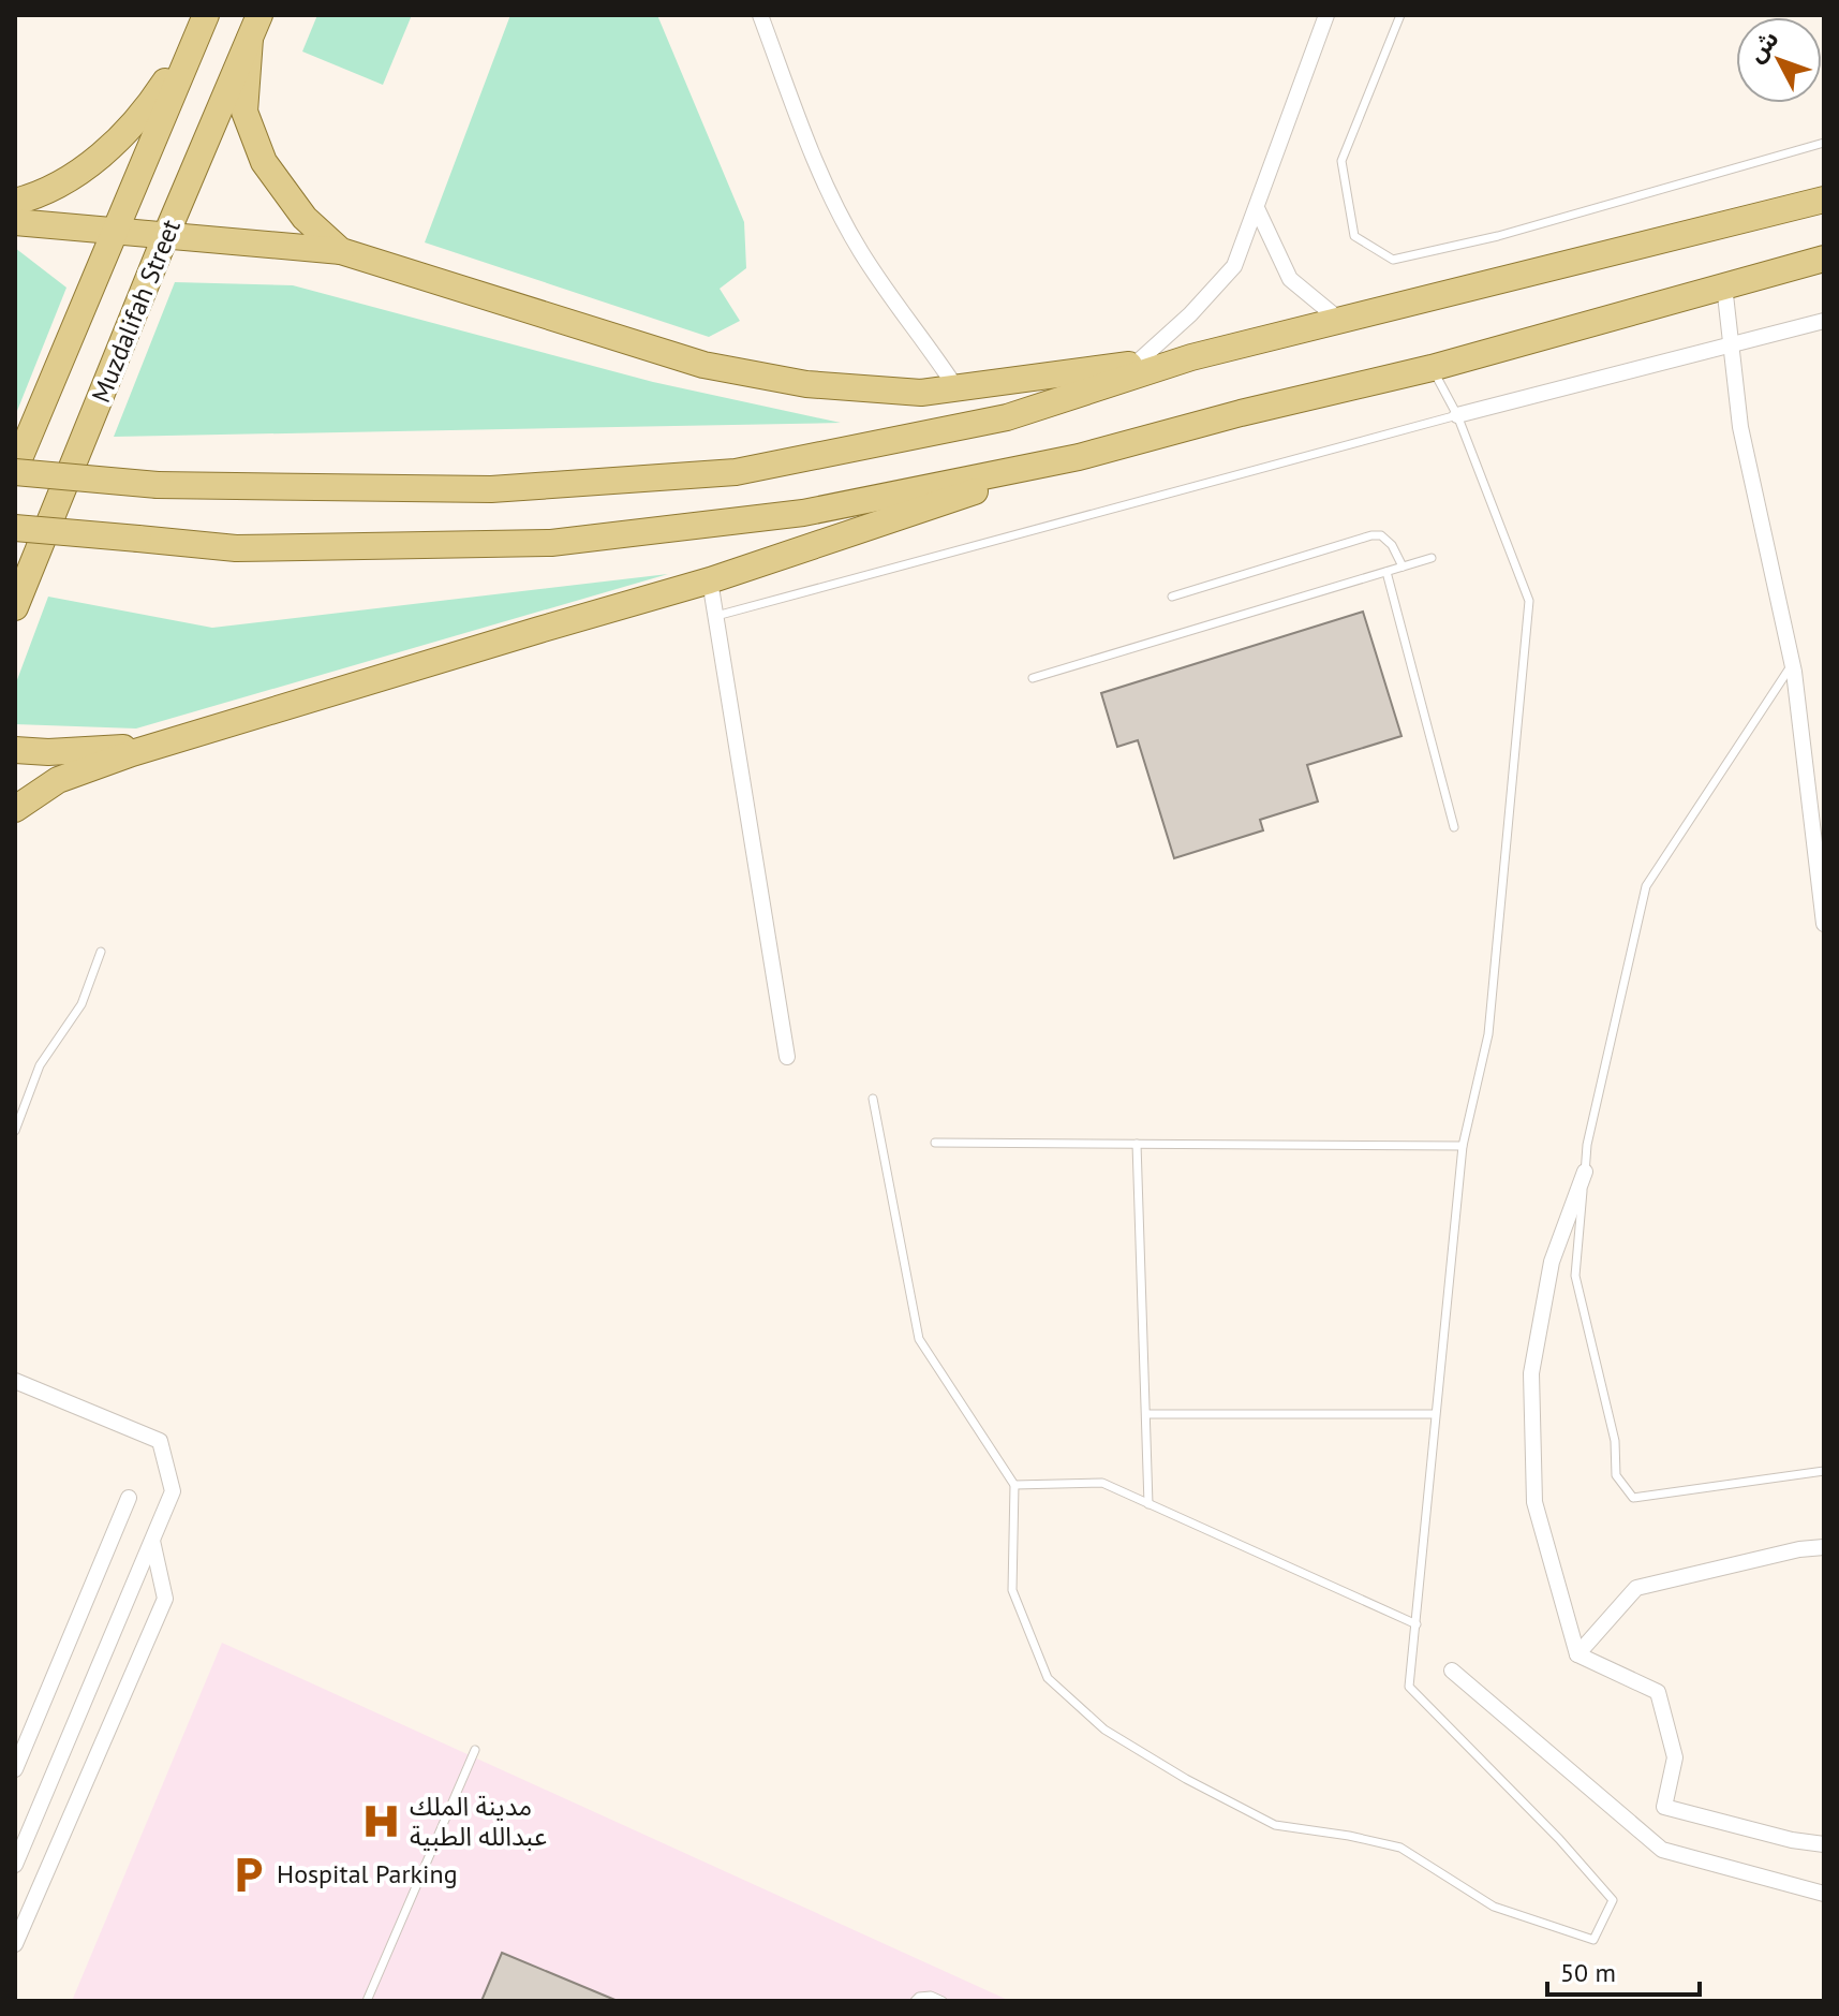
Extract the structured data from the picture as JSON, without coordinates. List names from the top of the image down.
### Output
{
  "streets": {
    "main road": ["Muzdalifah Street"]
  },
  "places": {
    "hospital": ["مدينة الملك عبدالله الطبية"],
    "parking": ["Hospital Parking"]
  },
  "scale_bar": "50 m",
  "north": "top left"
}
